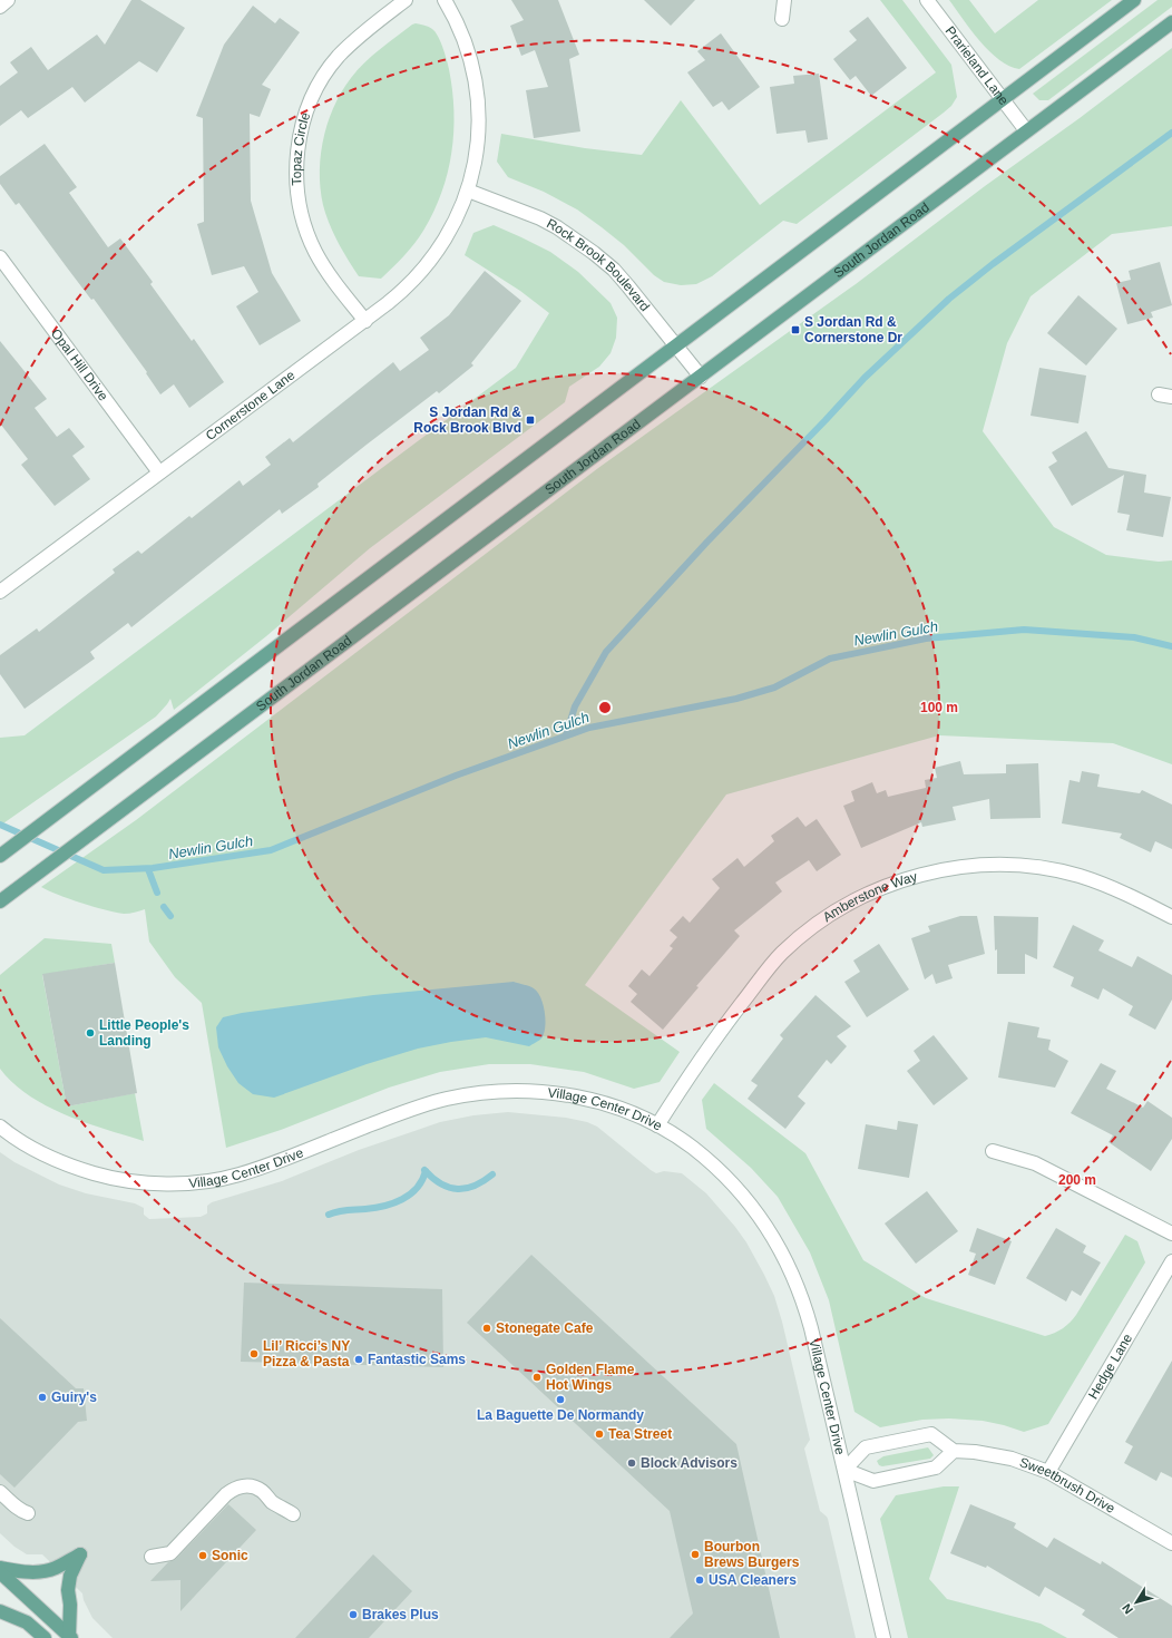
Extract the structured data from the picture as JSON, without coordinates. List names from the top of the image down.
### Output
{
  "streets": {
    "main road": ["South Jordan Road"],
    "street": [
      "Prarieland Lane",
      "Topaz Circle",
      "Rock Brook Boulevard",
      "Opal Hill Drive",
      "Cornerstone Lane",
      "Amberstone Way",
      "Village Center Drive",
      "Hedge Lane",
      "Sweetbrush Drive"
    ]
  },
  "crossings": [
    ["Prarieland Lane", "South Jordan Road"],
    ["Topaz Circle", "Cornerstone Lane"],
    ["South Jordan Road", "Rock Brook Boulevard"],
    ["Rock Brook Boulevard", "Cornerstone Lane"],
    ["Opal Hill Drive", "Cornerstone Lane"],
    ["Amberstone Way", "Village Center Drive"],
    ["Hedge Lane", "Sweetbrush Drive"]
  ],
  "water": ["Newlin Gulch"],
  "places": {
    "transit": ["S Jordan Rd & Cornerstone Dr", "S Jordan Rd & Rock Brook Blvd"],
    "other": [
      "Little People's Landing",
      "Stonegate Cafe",
      "Lil’ Ricci’s NY Pizza & Pasta",
      "Fantastic Sams",
      "Golden Flame Hot Wings",
      "Guiry's",
      "La Baguette De Normandy",
      "Tea Street",
      "Block Advisors",
      "Bourbon Brews Burgers",
      "Sonic",
      "USA Cleaners",
      "Brakes Plus"
    ]
  },
  "north": "bottom left",
  "rings": ["100 m", "200 m"]
}
